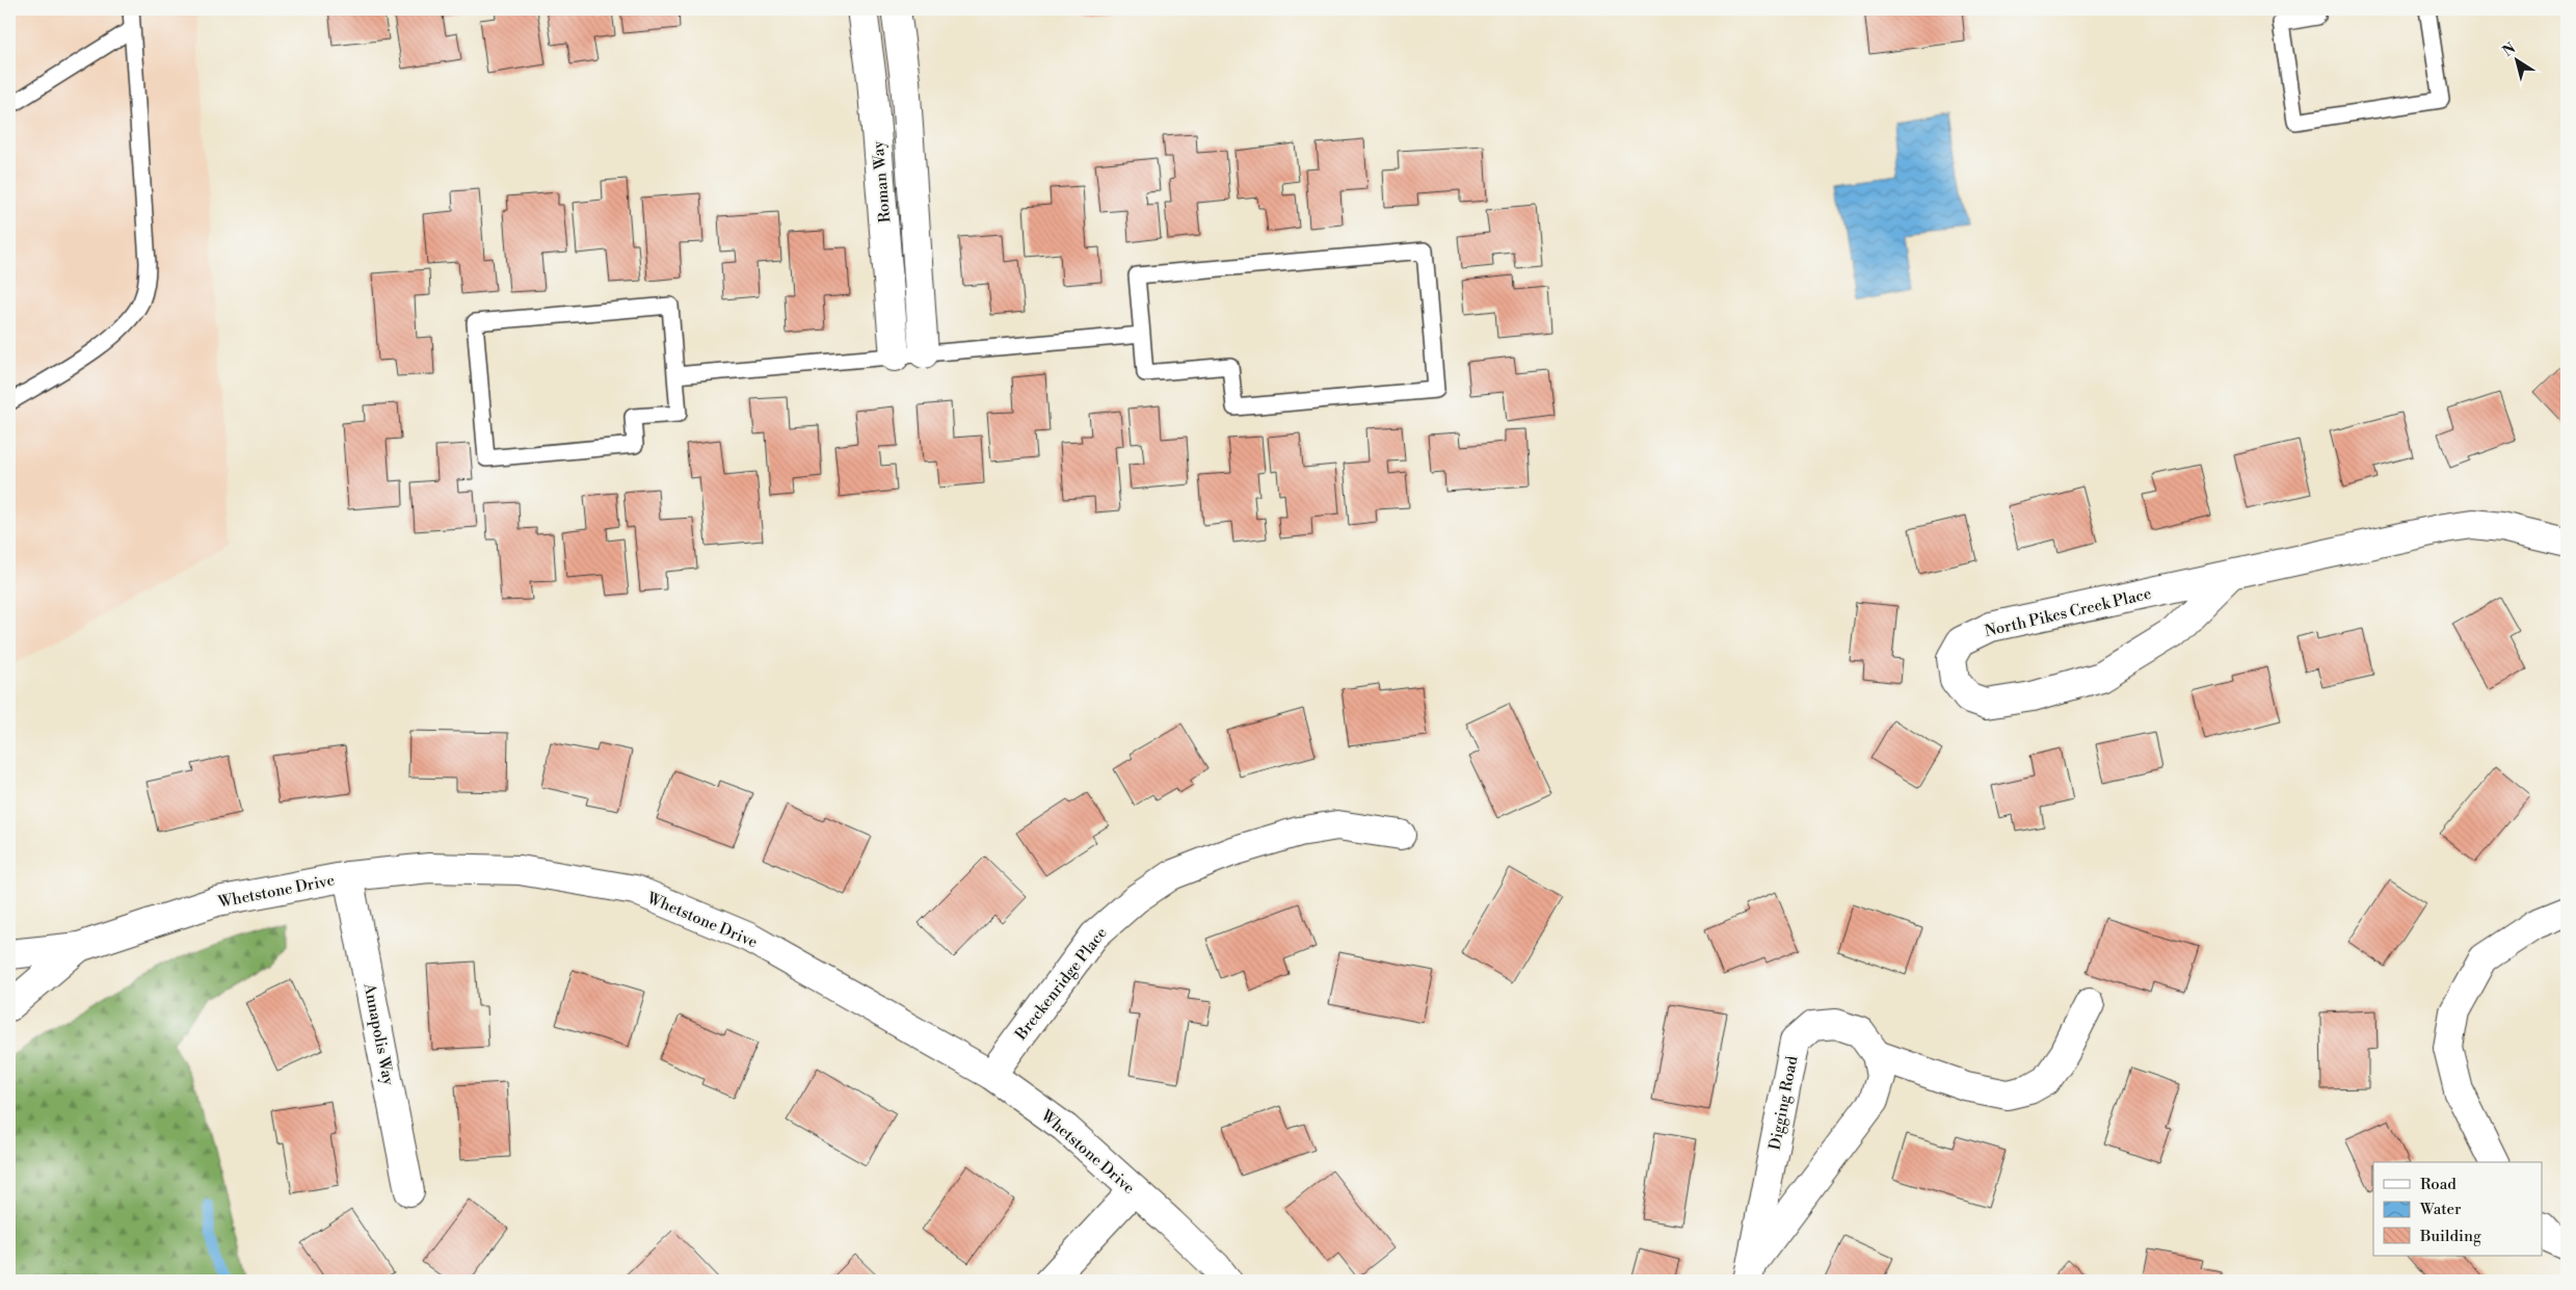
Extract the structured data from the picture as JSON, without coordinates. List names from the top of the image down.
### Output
{
  "streets": {
    "street": [
      "Roman Way",
      "North Pikes Creek Place",
      "Whetstone Drive",
      "Breckenridge Place",
      "Annapolis Way",
      "Digging Road"
    ]
  },
  "crossings": [
    ["Whetstone Drive", "Breckenridge Place"],
    ["Whetstone Drive", "Annapolis Way"]
  ],
  "legend": ["Road", "Water", "Building"],
  "north": "top left"
}
